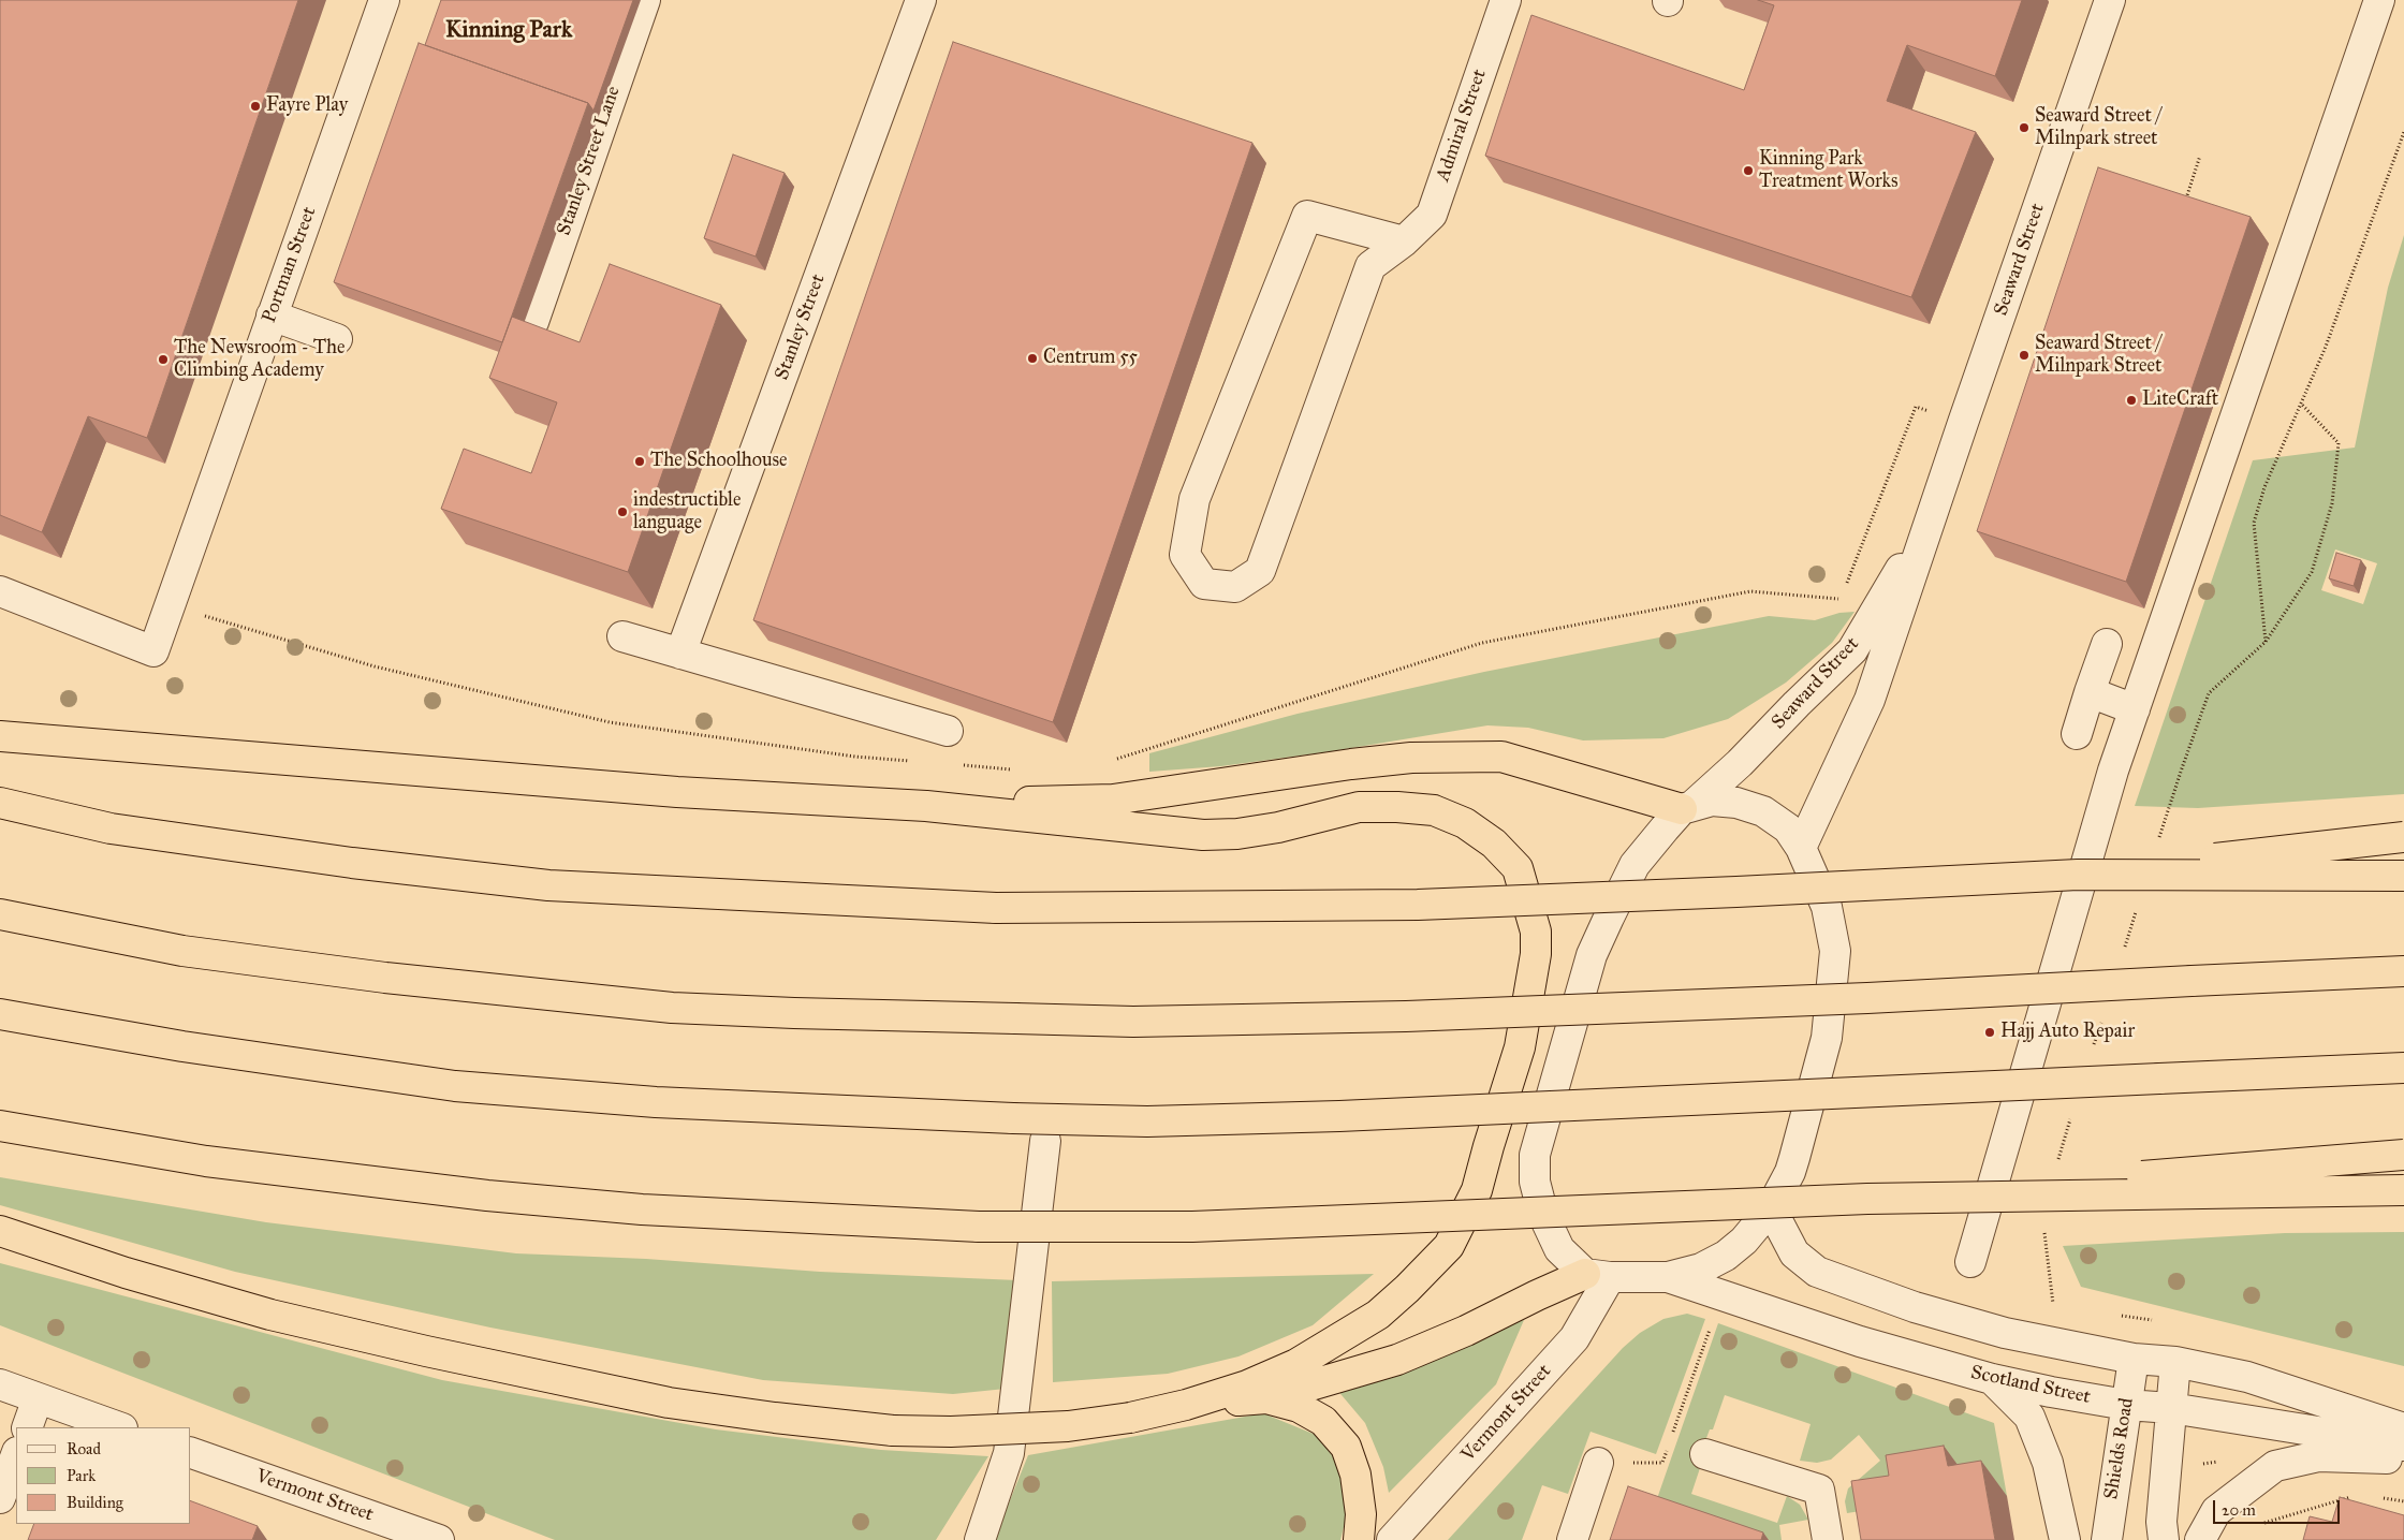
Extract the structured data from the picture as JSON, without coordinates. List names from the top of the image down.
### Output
{
  "streets": {
    "street": [
      "Admiral Street",
      "Stanley Street Lane",
      "Seaward Street",
      "Portman Street",
      "Stanley Street",
      "Scotland Street",
      "Vermont Street",
      "Shields Road"
    ]
  },
  "crossings": [
    ["Seaward Street", "Vermont Street"],
    ["Scotland Street", "Shields Road"]
  ],
  "districts": ["Kinning Park"],
  "places": [
    "Fayre Play",
    "Seaward Street / Milnpark street",
    "Kinning Park Treatment Works",
    "Seaward Street / Milnpark Street",
    "Centrum 55",
    "The Newsroom - The Climbing Academy",
    "LiteCraft",
    "The Schoolhouse",
    "indestructible language",
    "Hajj Auto Repair"
  ],
  "legend": ["Road", "Park", "Building"],
  "scale_bar": "20 m"
}
